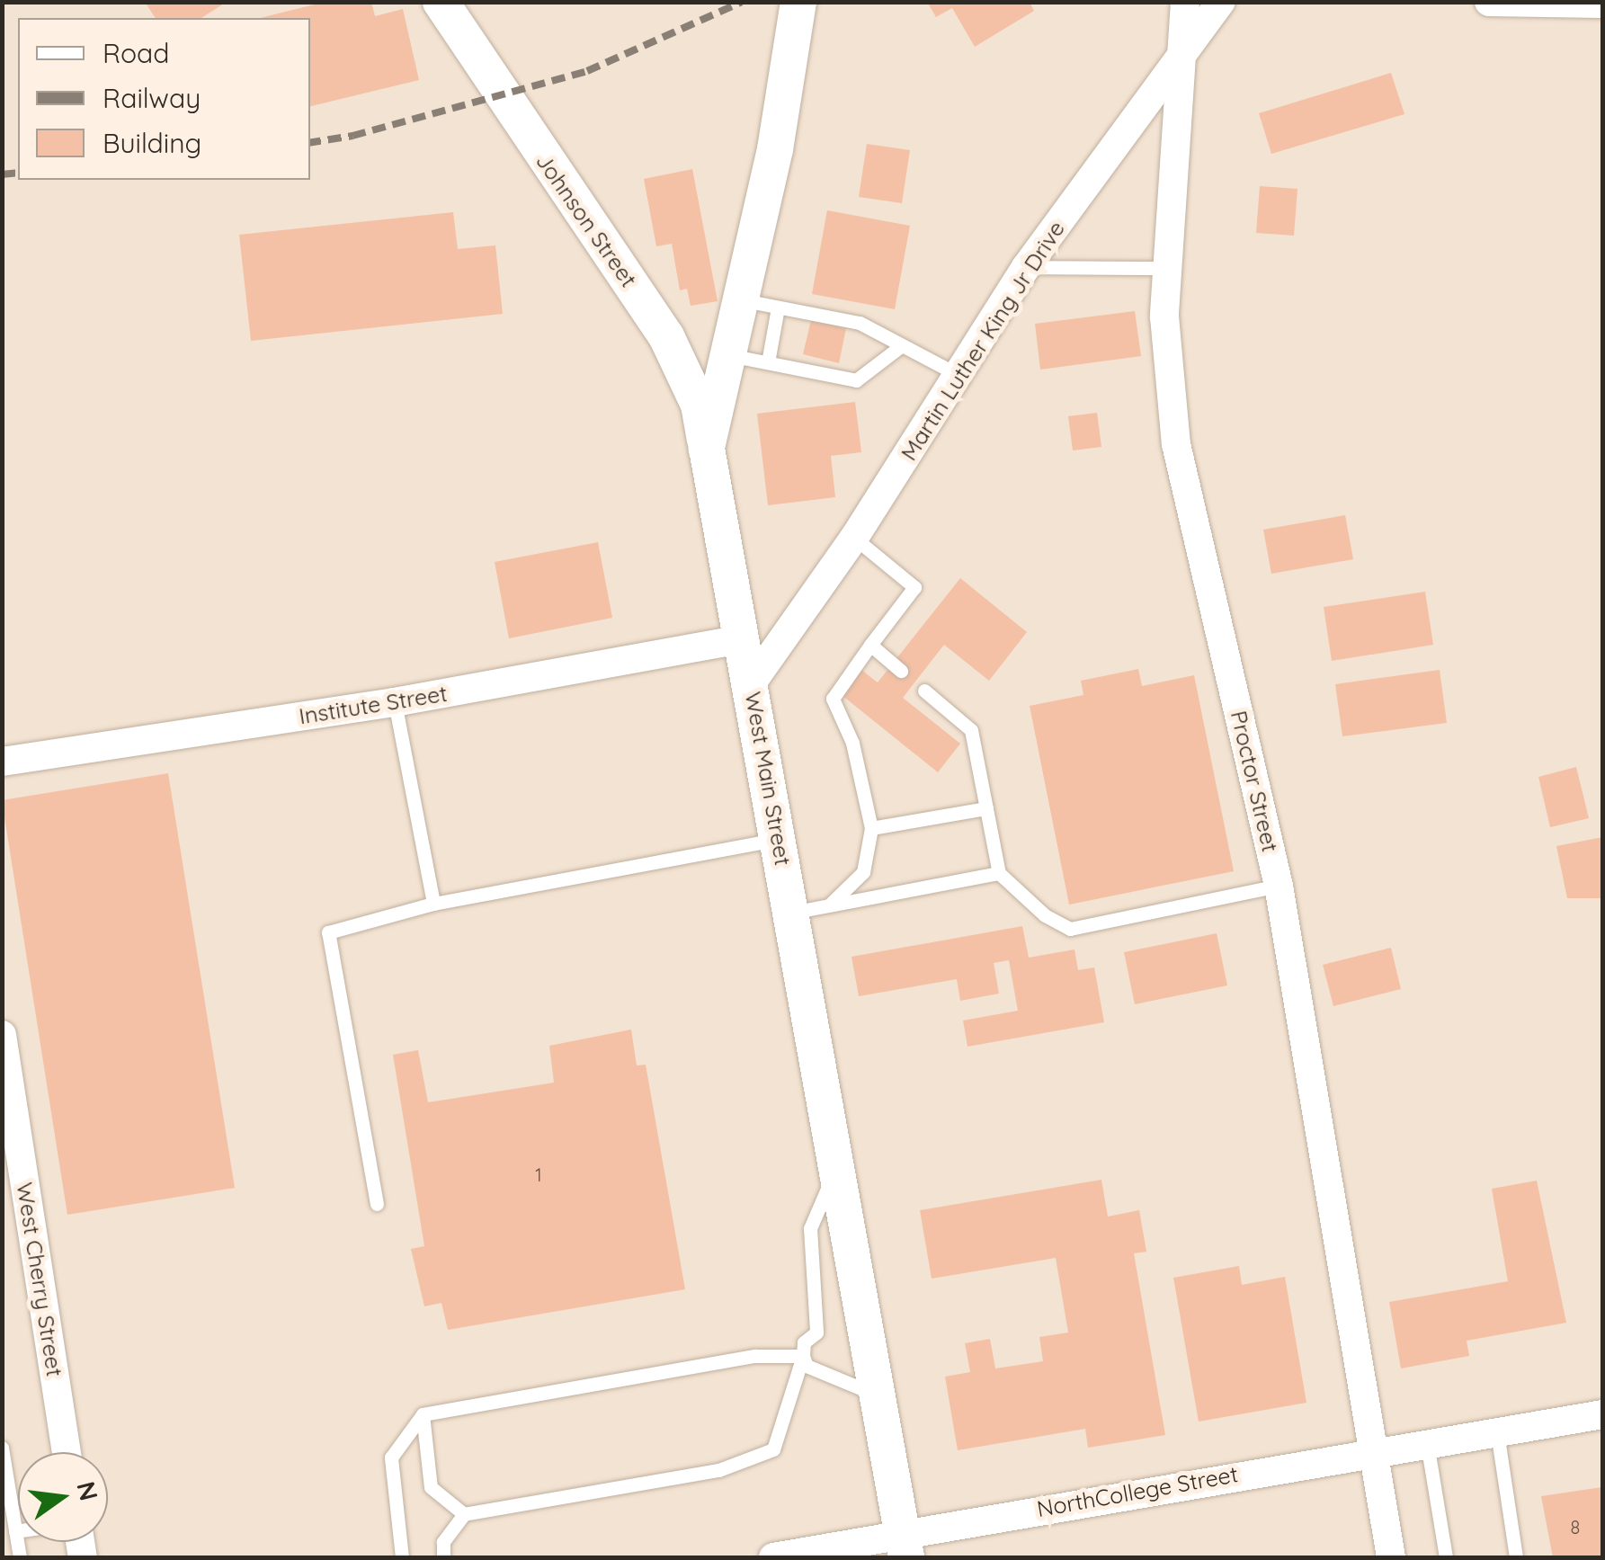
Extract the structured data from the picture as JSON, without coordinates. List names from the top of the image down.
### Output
{
  "streets": {
    "street": [
      "Johnson Street",
      "Martin Luther King Jr Drive",
      "Institute Street",
      "West Main Street",
      "Proctor Street",
      "West Cherry Street",
      "NorthCollege Street"
    ]
  },
  "crossings": [
    ["Johnson Street", "West Main Street"],
    ["Martin Luther King Jr Drive", "West Main Street"],
    ["Martin Luther King Jr Drive", "Proctor Street"],
    ["Institute Street", "West Main Street"],
    ["West Main Street", "NorthCollege Street"],
    ["Proctor Street", "NorthCollege Street"]
  ],
  "house_numbers": ["1", "8"],
  "legend": ["Road", "Railway", "Building"],
  "north": "right"
}
